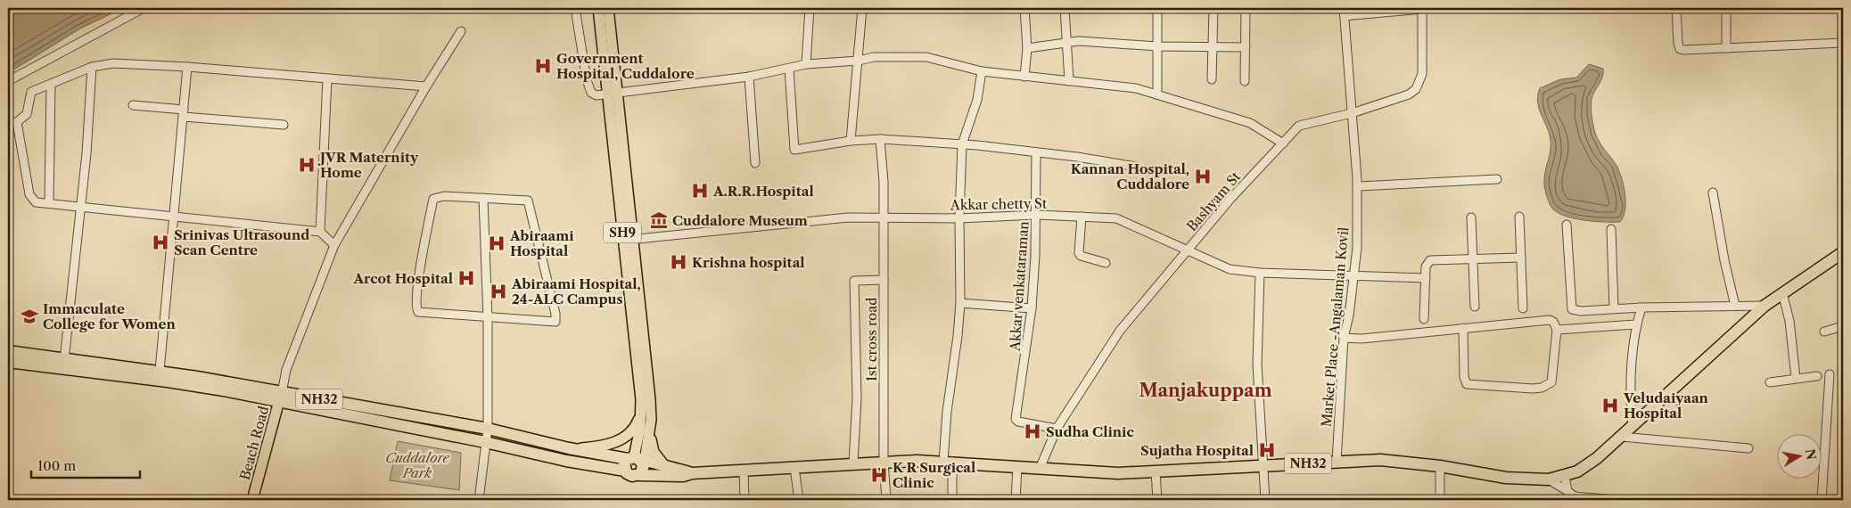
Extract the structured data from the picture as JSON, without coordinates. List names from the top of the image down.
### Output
{
  "streets": {
    "highway": ["NH32"],
    "main road": ["SH9", "Beach Road"],
    "street": [
      "Bashyam St",
      "Akkar chetty St",
      "Akkar venkataraman",
      "Market Place -Angalaman Kovil",
      "1st cross road"
    ]
  },
  "crossings": [
    ["Bashyam St", "Akkar chetty St"],
    ["Bashyam St", "Akkar venkataraman"],
    ["Bashyam St", "Market Place -Angalaman Kovil"],
    ["Bashyam St", "NH32"],
    ["Akkar chetty St", "SH9"],
    ["Akkar chetty St", "Akkar venkataraman"],
    ["Akkar chetty St", "Market Place -Angalaman Kovil"],
    ["Akkar chetty St", "1st cross road"],
    ["SH9", "NH32"],
    ["Market Place -Angalaman Kovil", "NH32"],
    ["1st cross road", "NH32"],
    ["NH32", "Beach Road"]
  ],
  "districts": ["Manjakuppam"],
  "parks": ["Cuddalore Park"],
  "places": {
    "hospital": [
      "Government Hospital, Cuddalore",
      "JVR Maternity Home",
      "Kannan Hospital, Cuddalore",
      "A.R.R.Hospital",
      "Srinivas Ultrasound Scan Centre",
      "Abiraami Hospital",
      "Krishna hospital",
      "Arcot Hospital",
      "Abiraami Hospital, 24-ALC Campus",
      "Veludaiyaan Hospital",
      "Sudha Clinic",
      "Sujatha Hospital",
      "K R Surgical Clinic"
    ],
    "museum": ["Cuddalore Museum"],
    "school or university": ["Immaculate College for Women"]
  },
  "scale_bar": "100 m",
  "north": "right"
}
